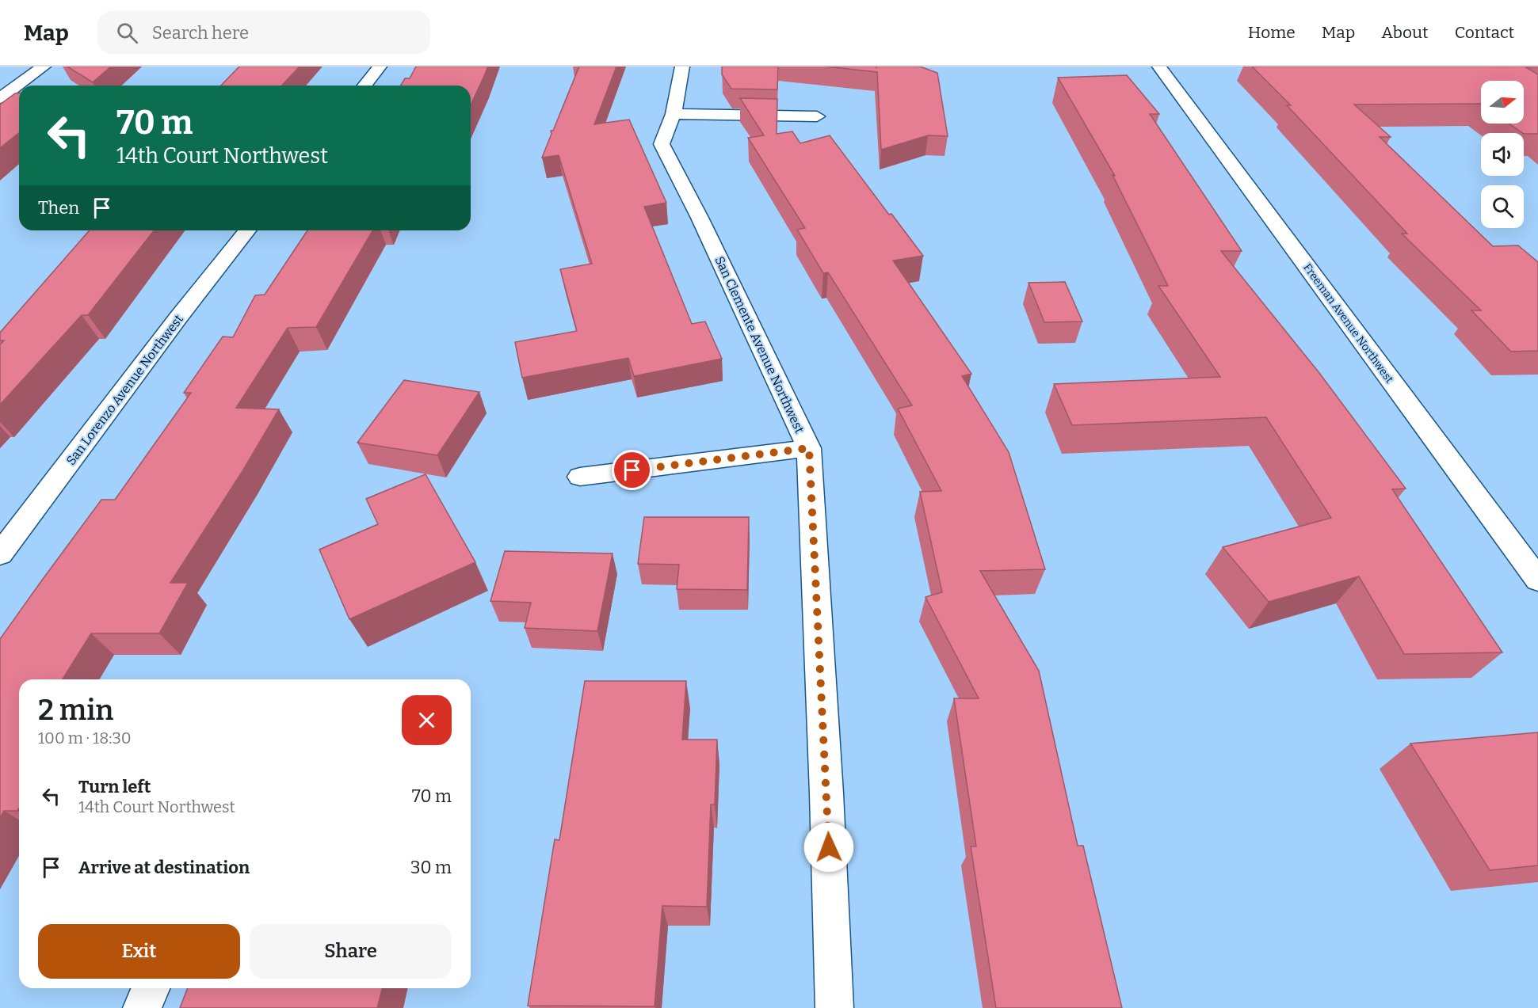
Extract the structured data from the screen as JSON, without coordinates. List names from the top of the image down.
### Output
{
  "streets": {
    "street": ["Freeman Avenue Northwest", "San Clemente Avenue Northwest", "San Lorenzo Avenue Northwest"]
  },
  "north": "right",
  "page": {
    "header": "Map",
    "search": "Search here",
    "nav": [
      "Home",
      "Map",
      "About",
      "Contact"
    ],
    "turn": ["70 m", "14th Court Northwest"],
    "then": "Then",
    "heading": ["2 min", "100 m · 18:30"],
    "list": [
      {
        "name": "Turn left",
        "note": "14th Court Northwest",
        "value": "70 m"
      },
      {
        "name": "Arrive at destination",
        "value": "30 m"
      }
    ],
    "buttons": ["Exit", "Share"]
  }
}
